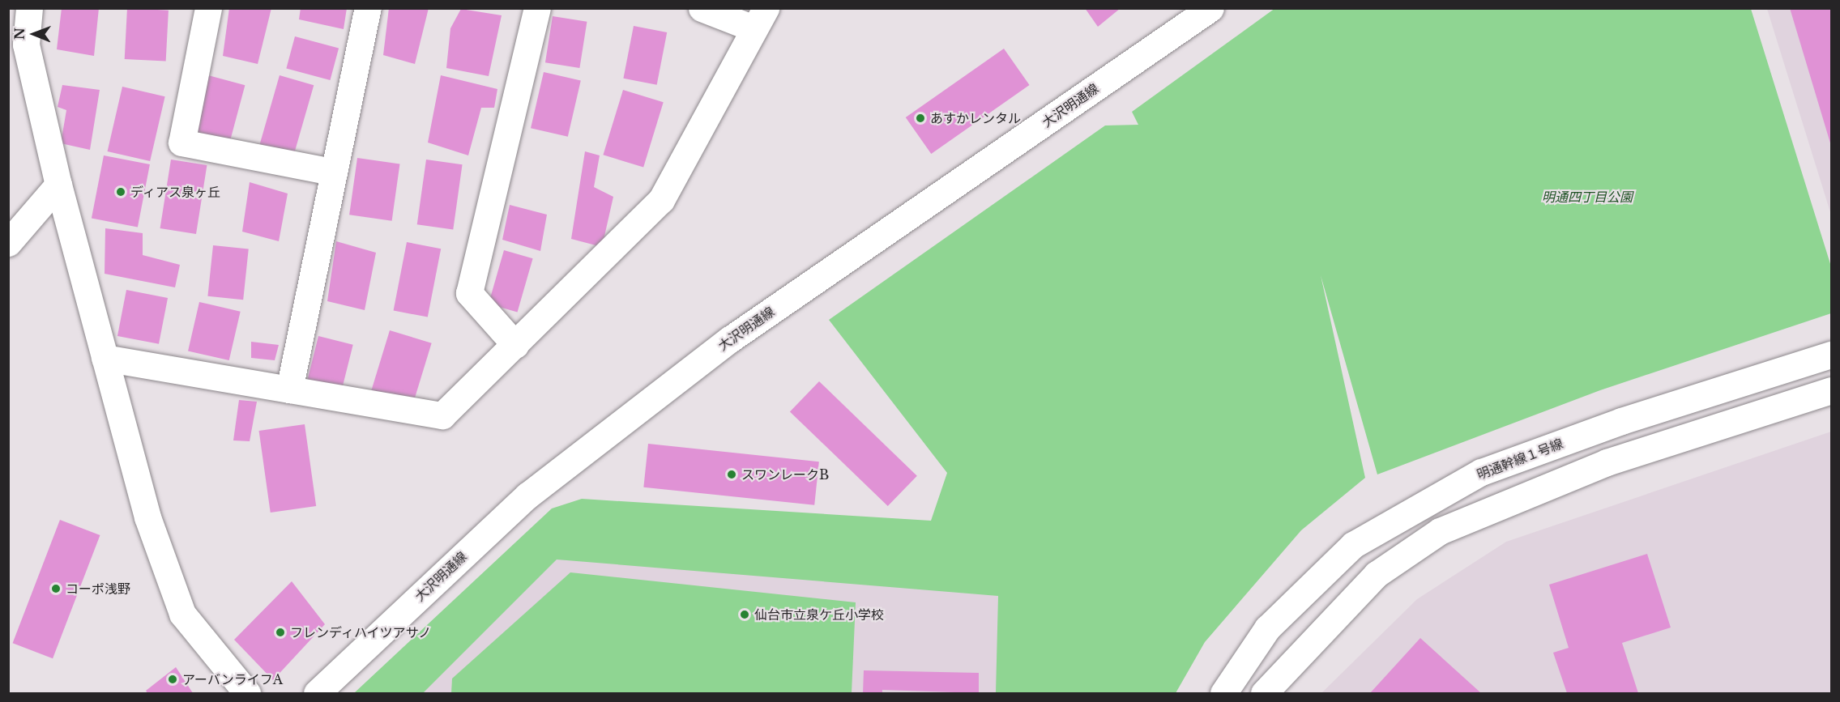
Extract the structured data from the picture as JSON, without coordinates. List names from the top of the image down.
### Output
{
  "streets": {
    "street": ["大沢明通線", "明通幹線１号線"]
  },
  "parks": ["明通四丁目公園"],
  "places": [
    "あすかレンタル",
    "ディアス泉ヶ丘",
    "スワンレークB",
    "コーポ浅野",
    "仙台市立泉ケ丘小学校",
    "フレンディハイツアサノ",
    "アーバンライフA"
  ],
  "north": "left"
}
